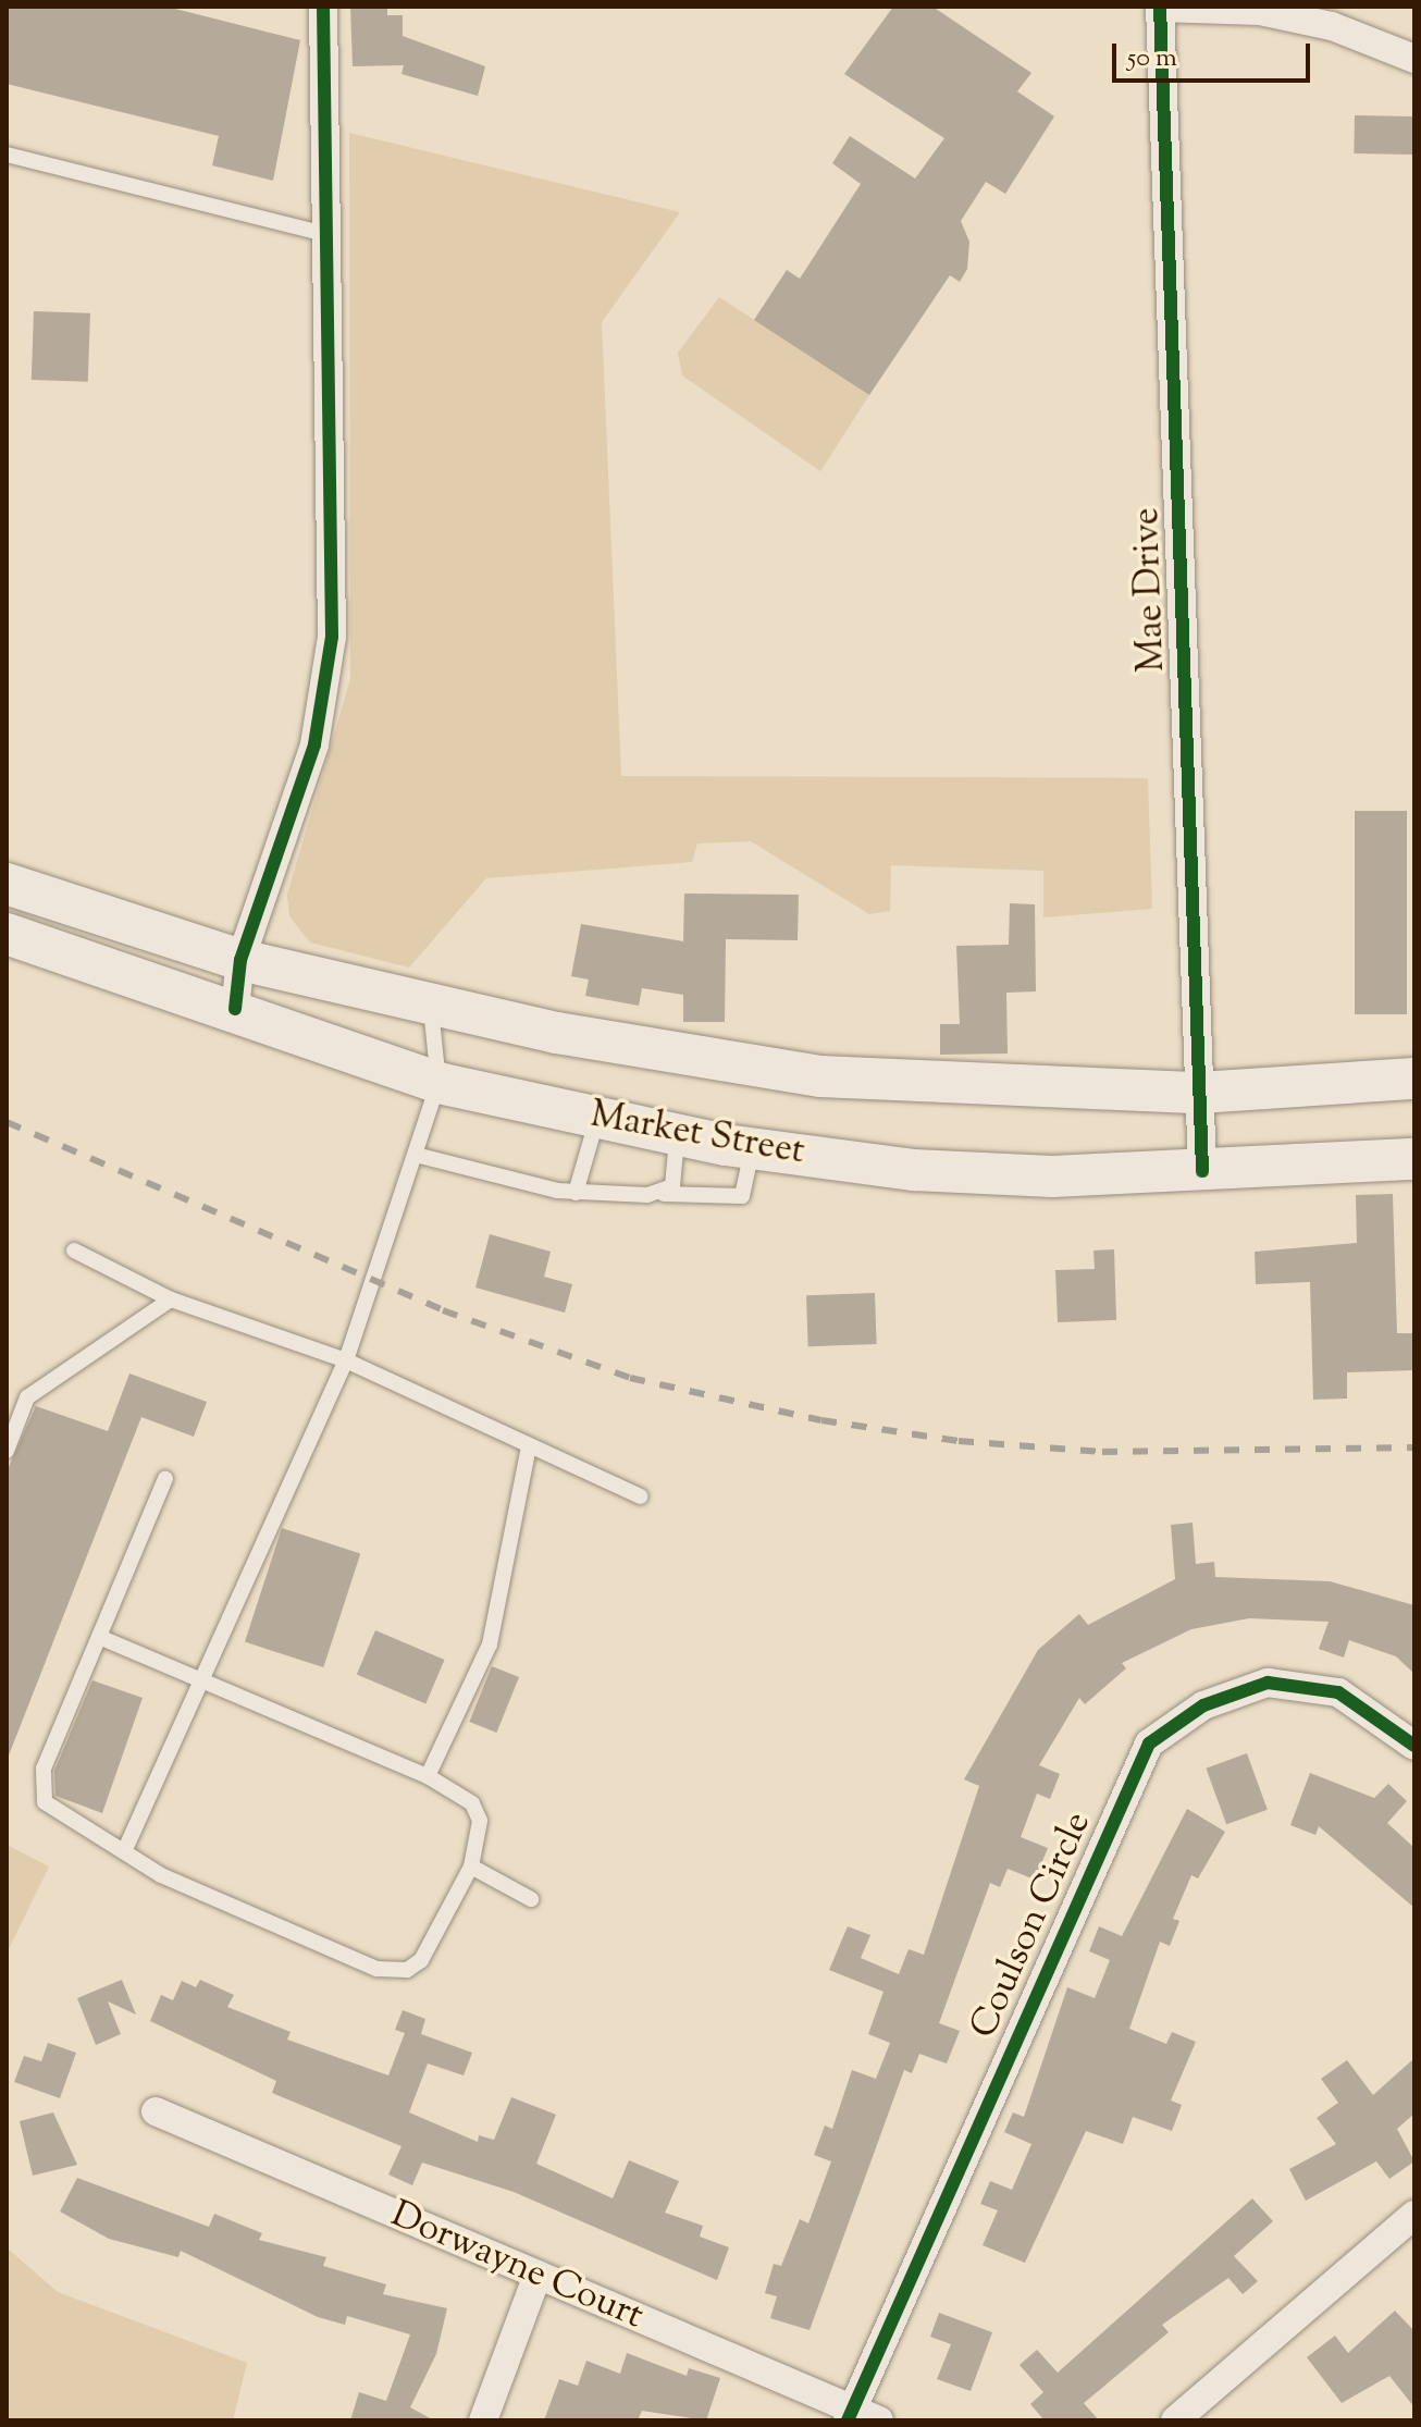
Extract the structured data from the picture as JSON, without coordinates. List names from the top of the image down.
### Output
{
  "streets": {
    "main road": ["Market Street"],
    "street": ["Mae Drive", "Coulson Circle", "Dorwayne Court"]
  },
  "crossings": [
    ["Mae Drive", "Market Street"],
    ["Coulson Circle", "Dorwayne Court"]
  ],
  "scale_bar": "50 m"
}
